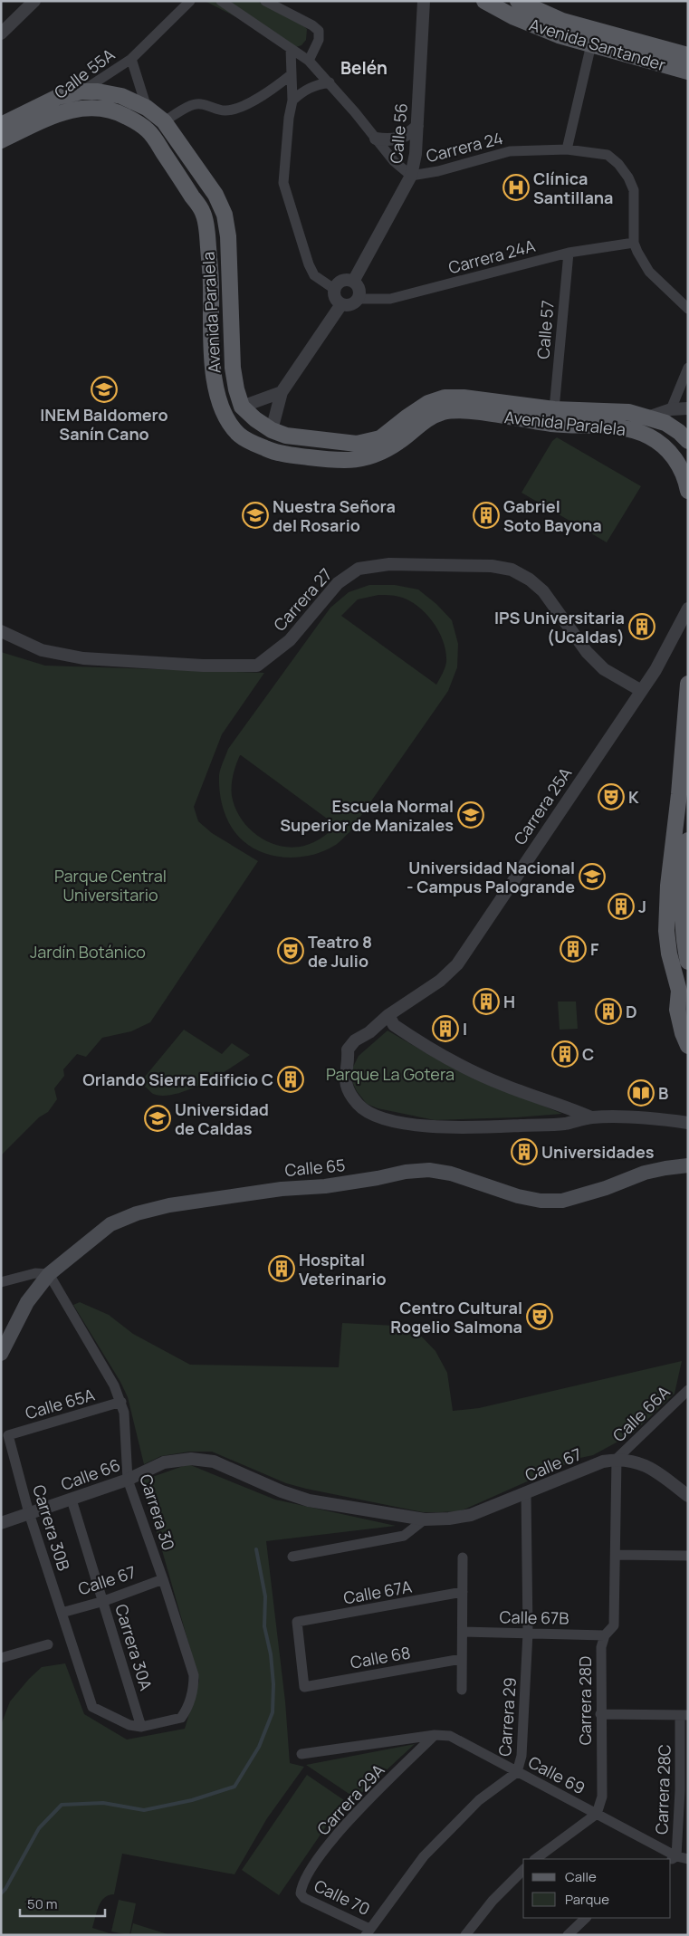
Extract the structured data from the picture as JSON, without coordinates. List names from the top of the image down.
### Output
{
  "streets": {
    "main road": ["Avenida Santander", "Avenida Paralela", "Calle 65"],
    "street": [
      "Calle 55A",
      "Calle 56",
      "Carrera 24",
      "Carrera 24A",
      "Calle 57",
      "Carrera 27",
      "Carrera 25A",
      "Calle 65A",
      "Calle 66A",
      "Calle 67",
      "Calle 66",
      "Carrera 30",
      "Carrera 30B",
      "Calle 67A",
      "Calle 67B",
      "Carrera 30A",
      "Calle 68",
      "Carrera 28D",
      "Carrera 29",
      "Calle 69",
      "Carrera 28C",
      "Carrera 29A",
      "Calle 70"
    ]
  },
  "crossings": [
    ["Calle 55A", "Avenida Paralela"],
    ["Calle 56", "Carrera 24"],
    ["Calle 56", "Carrera 24A"],
    ["Carrera 24", "Carrera 24A"],
    ["Carrera 24A", "Calle 57"],
    ["Avenida Paralela", "Calle 57"],
    ["Carrera 27", "Carrera 25A"],
    ["Calle 65", "Carrera 30"],
    ["Calle 65A", "Carrera 30"],
    ["Calle 65A", "Carrera 30B"],
    ["Calle 66A", "Calle 67"],
    ["Calle 66A", "Carrera 28D"],
    ["Calle 67", "Calle 66"],
    ["Calle 67", "Carrera 30"],
    ["Calle 67", "Carrera 30B"],
    ["Calle 67", "Carrera 30A"],
    ["Calle 67", "Carrera 28D"],
    ["Calle 67", "Carrera 29"],
    ["Calle 66", "Carrera 30"],
    ["Calle 66", "Carrera 30B"],
    ["Calle 66", "Carrera 30A"],
    ["Carrera 30", "Carrera 30B"],
    ["Carrera 30", "Carrera 30A"],
    ["Carrera 30B", "Carrera 30A"],
    ["Calle 67A", "Calle 68"],
    ["Calle 67B", "Carrera 28D"],
    ["Calle 67B", "Carrera 29"],
    ["Carrera 28D", "Calle 69"],
    ["Carrera 29", "Calle 69"],
    ["Carrera 29", "Calle 70"],
    ["Calle 69", "Carrera 28C"],
    ["Calle 69", "Carrera 29A"],
    ["Carrera 29A", "Calle 70"]
  ],
  "districts": ["Belén"],
  "parks": ["Parque Central Universitario", "Jardín Botánico", "Parque La Gotera"],
  "places": {
    "hospital": ["Clínica Santillana"],
    "school or university": [
      "INEM Baldomero Sanín Cano",
      "Nuestra Señora del Rosario",
      "Escuela Normal Superior de Manizales",
      "Universidad Nacional - Campus Palogrande",
      "Universidad de Caldas"
    ],
    "building": [
      "Gabriel Soto Bayona",
      "IPS Universitaria (Ucaldas)",
      "J",
      "F",
      "H",
      "D",
      "I",
      "C",
      "Orlando Sierra Edificio C",
      "Universidades",
      "Hospital Veterinario"
    ],
    "theatre": ["K", "Teatro 8 de Julio", "Centro Cultural Rogelio Salmona"],
    "library": ["B"]
  },
  "legend": ["Calle", "Parque"],
  "scale_bar": "50 m"
}
